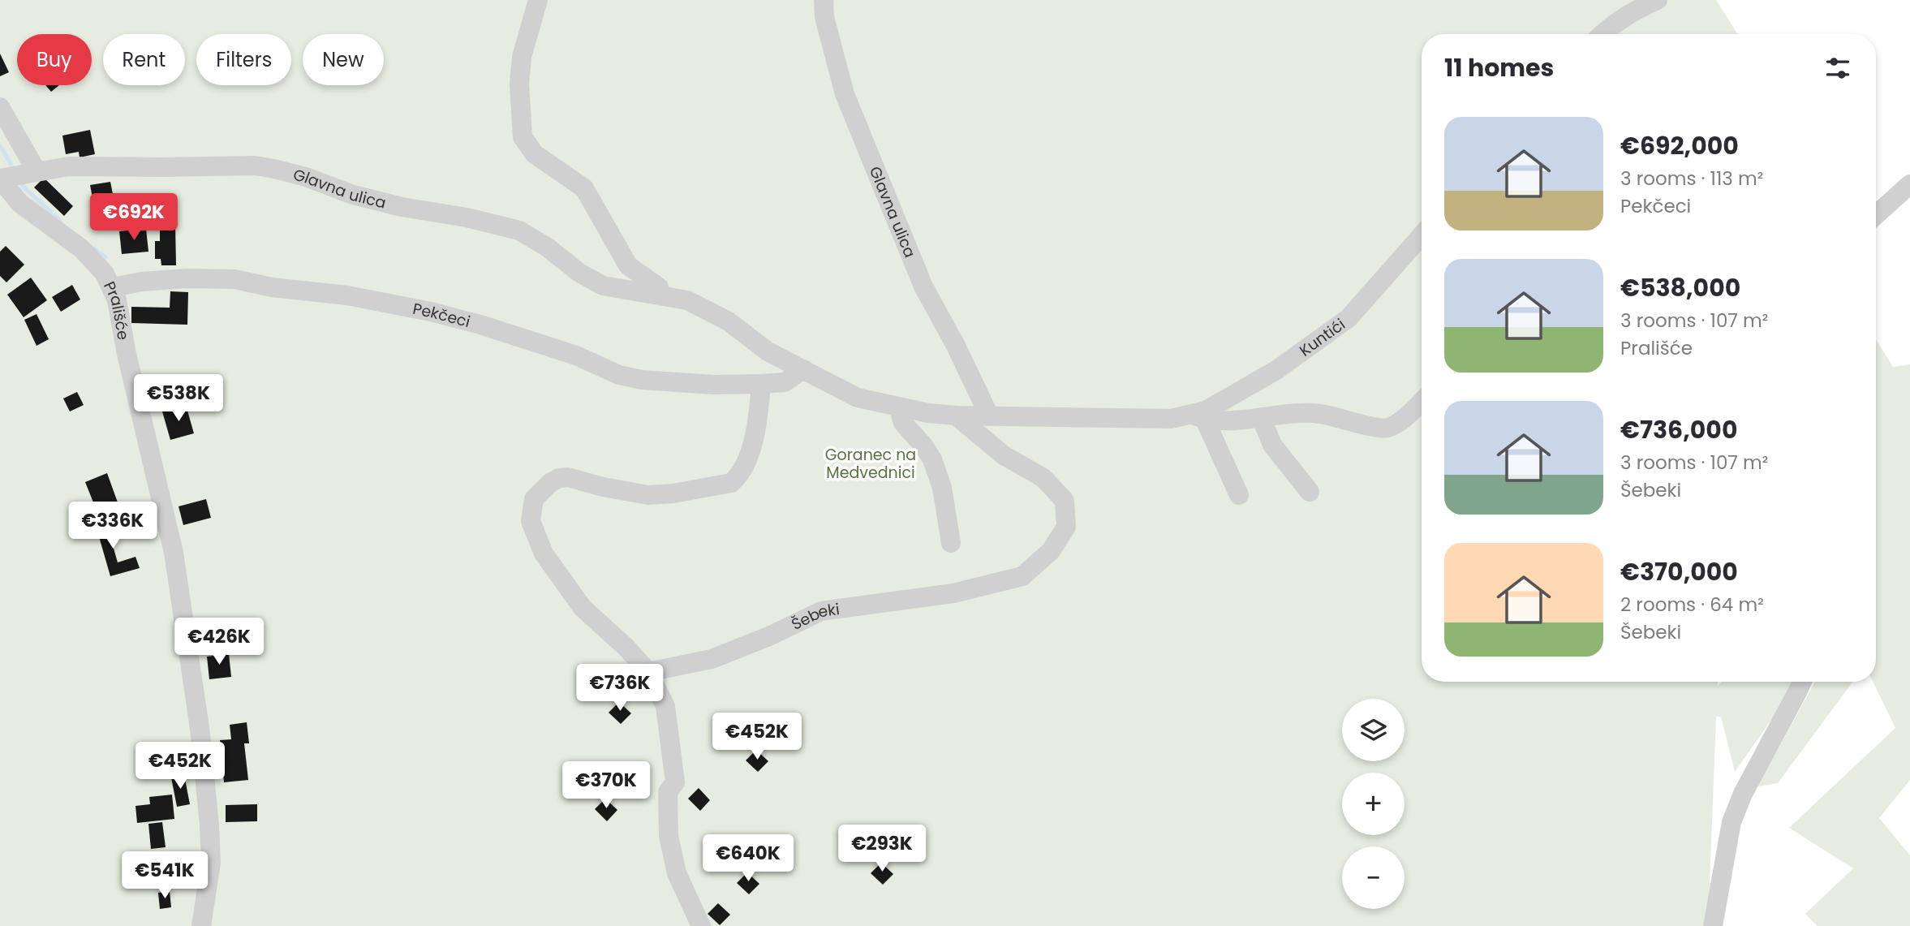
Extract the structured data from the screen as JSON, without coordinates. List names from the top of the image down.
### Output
{
  "streets": {
    "street": [
      "Glavna ulica",
      "Prališće",
      "Pekčeci",
      "Kuntići",
      "Šebeki"
    ]
  },
  "crossings": [
    ["Glavna ulica", "Prališće"],
    ["Glavna ulica", "Pekčeci"],
    ["Glavna ulica", "Kuntići"],
    ["Glavna ulica", "Šebeki"],
    ["Prališće", "Pekčeci"],
    ["Kuntići", "Šebeki"]
  ],
  "parks": ["Goranec na Medvednici"],
  "page": {
    "chip": [
      "Buy",
      "Rent",
      "Filters",
      "New"
    ],
    "heading": "11 homes",
    "list": [
      {
        "name": "€692,000",
        "note": "3 rooms · 113 m² · Pekčeci"
      },
      {
        "name": "€538,000",
        "note": "3 rooms · 107 m² · Prališće"
      },
      {
        "name": "€736,000",
        "note": "3 rooms · 107 m² · Šebeki"
      },
      {
        "name": "€370,000",
        "note": "2 rooms · 64 m² · Šebeki"
      }
    ],
    "price": [
      "€692K",
      "€538K",
      "€336K",
      "€426K",
      "€736K",
      "€452K",
      "€452K",
      "€370K",
      "€293K",
      "€640K",
      "€541K"
    ],
    "map_buttons": ["+", "−"]
  }
}
